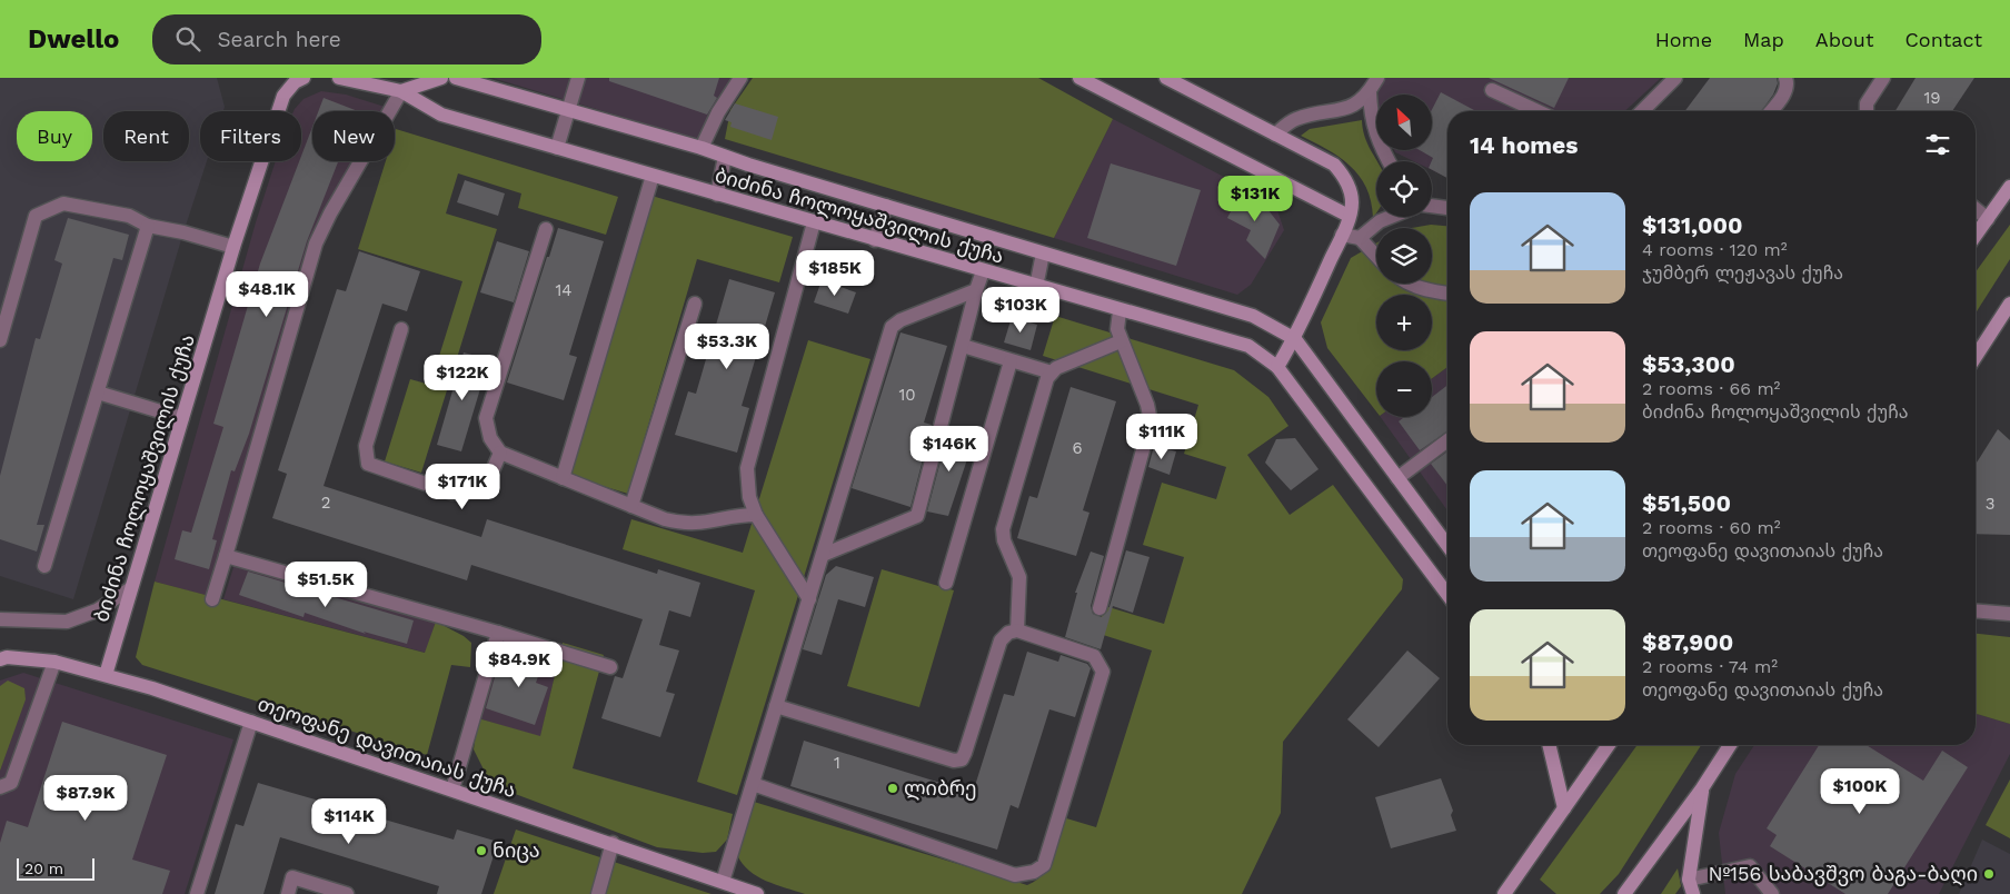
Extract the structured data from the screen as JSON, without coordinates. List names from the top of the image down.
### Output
{
  "streets": {
    "street": ["ბიძინა ჩოლოყაშვილის ქუჩა", "თეოფანე დავითაიას ქუჩა"]
  },
  "crossings": [
    ["ბიძინა ჩოლოყაშვილის ქუჩა", "თეოფანე დავითაიას ქუჩა"]
  ],
  "places": ["ლიბრე", "ნიცა", "№156 საბავშვო ბაგა-ბაღი"],
  "house_numbers": [
    "19",
    "14",
    "10",
    "6",
    "2",
    "3",
    "1"
  ],
  "scale_bar": "20 m",
  "north": "top left",
  "page": {
    "header": "Dwello",
    "search": "Search here",
    "nav": [
      "Home",
      "Map",
      "About",
      "Contact"
    ],
    "map_buttons": ["+", "−"],
    "chip": [
      "Buy",
      "Rent",
      "Filters",
      "New"
    ],
    "heading": "14 homes",
    "price": [
      "$131K",
      "$185K",
      "$48.1K",
      "$103K",
      "$53.3K",
      "$122K",
      "$111K",
      "$146K",
      "$171K",
      "$51.5K",
      "$84.9K",
      "$100K",
      "$87.9K",
      "$114K"
    ],
    "list": [
      {
        "name": "$131,000",
        "note": "4 rooms · 120 m² · ჯუმბერ ლეჟავას ქუჩა"
      },
      {
        "name": "$53,300",
        "note": "2 rooms · 66 m² · ბიძინა ჩოლოყაშვილის ქუჩა"
      },
      {
        "name": "$51,500",
        "note": "2 rooms · 60 m² · თეოფანე დავითაიას ქუჩა"
      },
      {
        "name": "$87,900",
        "note": "2 rooms · 74 m² · თეოფანე დავითაიას ქუჩა"
      }
    ],
    "scale": "20 m"
  }
}
